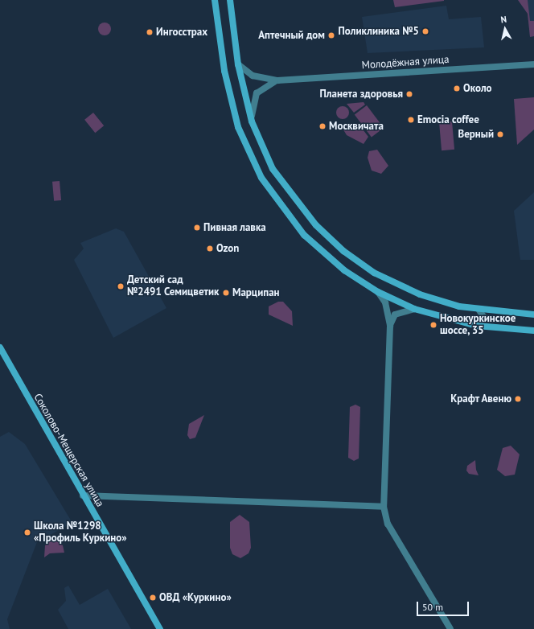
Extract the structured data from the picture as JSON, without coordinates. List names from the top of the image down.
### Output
{
  "streets": {
    "main road": ["Соколово-Мещерская улица"],
    "street": ["Молодёжная улица"]
  },
  "places": [
    "Поликлиника №5",
    "Ингосстрах",
    "Аптечный дом",
    "Около",
    "Планета здоровья",
    "Emocia coffee",
    "Москвичата",
    "Верный",
    "Пивная лавка",
    "Ozon",
    "Детский сад №2491 Семицветик",
    "Марципан",
    "Новокуркинское шоссе, 35",
    "Крафт Авеню",
    "Школа №1298 «Профиль Куркино»",
    "ОВД «Куркино»"
  ],
  "scale_bar": "50 m",
  "north": "top"
}
